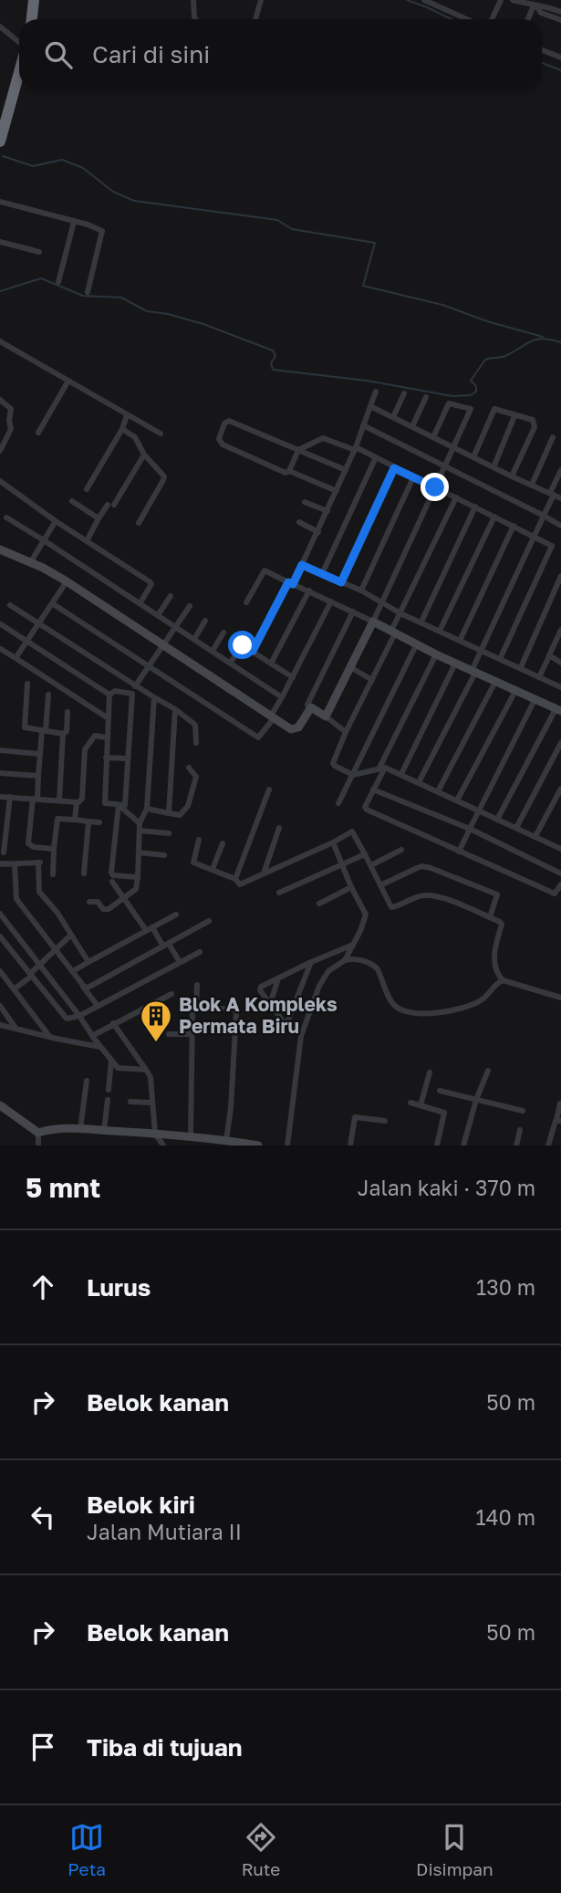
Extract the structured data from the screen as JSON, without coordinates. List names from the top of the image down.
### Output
{
  "places": {
    "building": ["Blok A Kompleks Permata Biru"]
  },
  "page": {
    "search": "Cari di sini",
    "heading": ["5 mnt", "Jalan kaki · 370 m"],
    "list": [
      ["Lurus", "130 m"],
      ["Belok kanan", "50 m"],
      ["Belok kiri", "Jalan Mutiara II", "140 m"],
      ["Belok kanan", "50 m"],
      "Tiba di tujuan"
    ],
    "nav": ["Peta", "Rute", "Disimpan"]
  }
}
